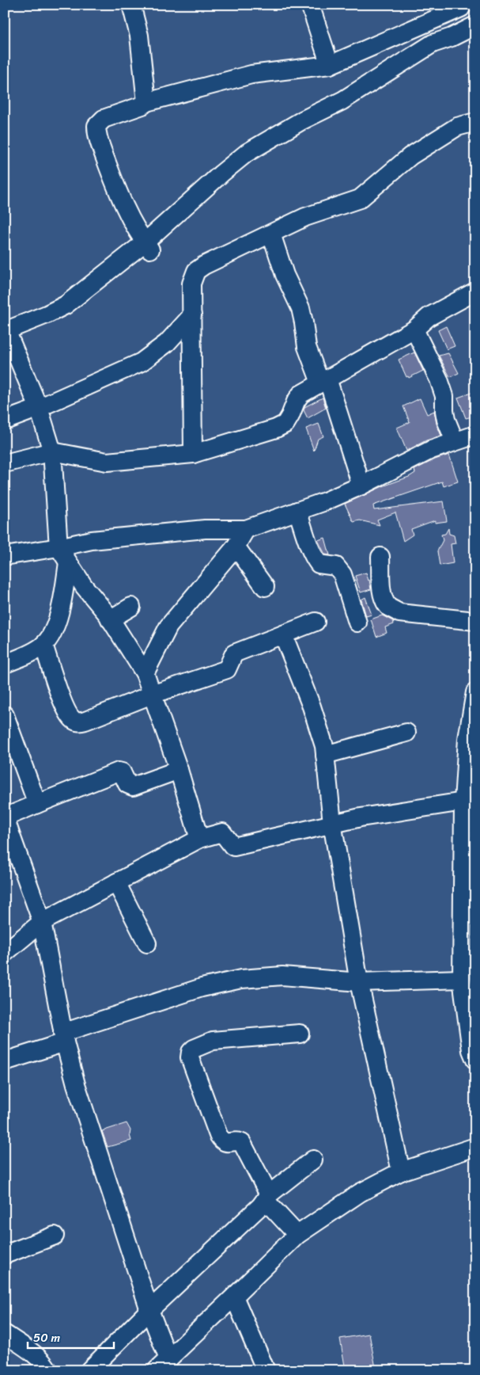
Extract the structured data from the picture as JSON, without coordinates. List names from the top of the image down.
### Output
{
  "scale_bar": "50 m"
}
